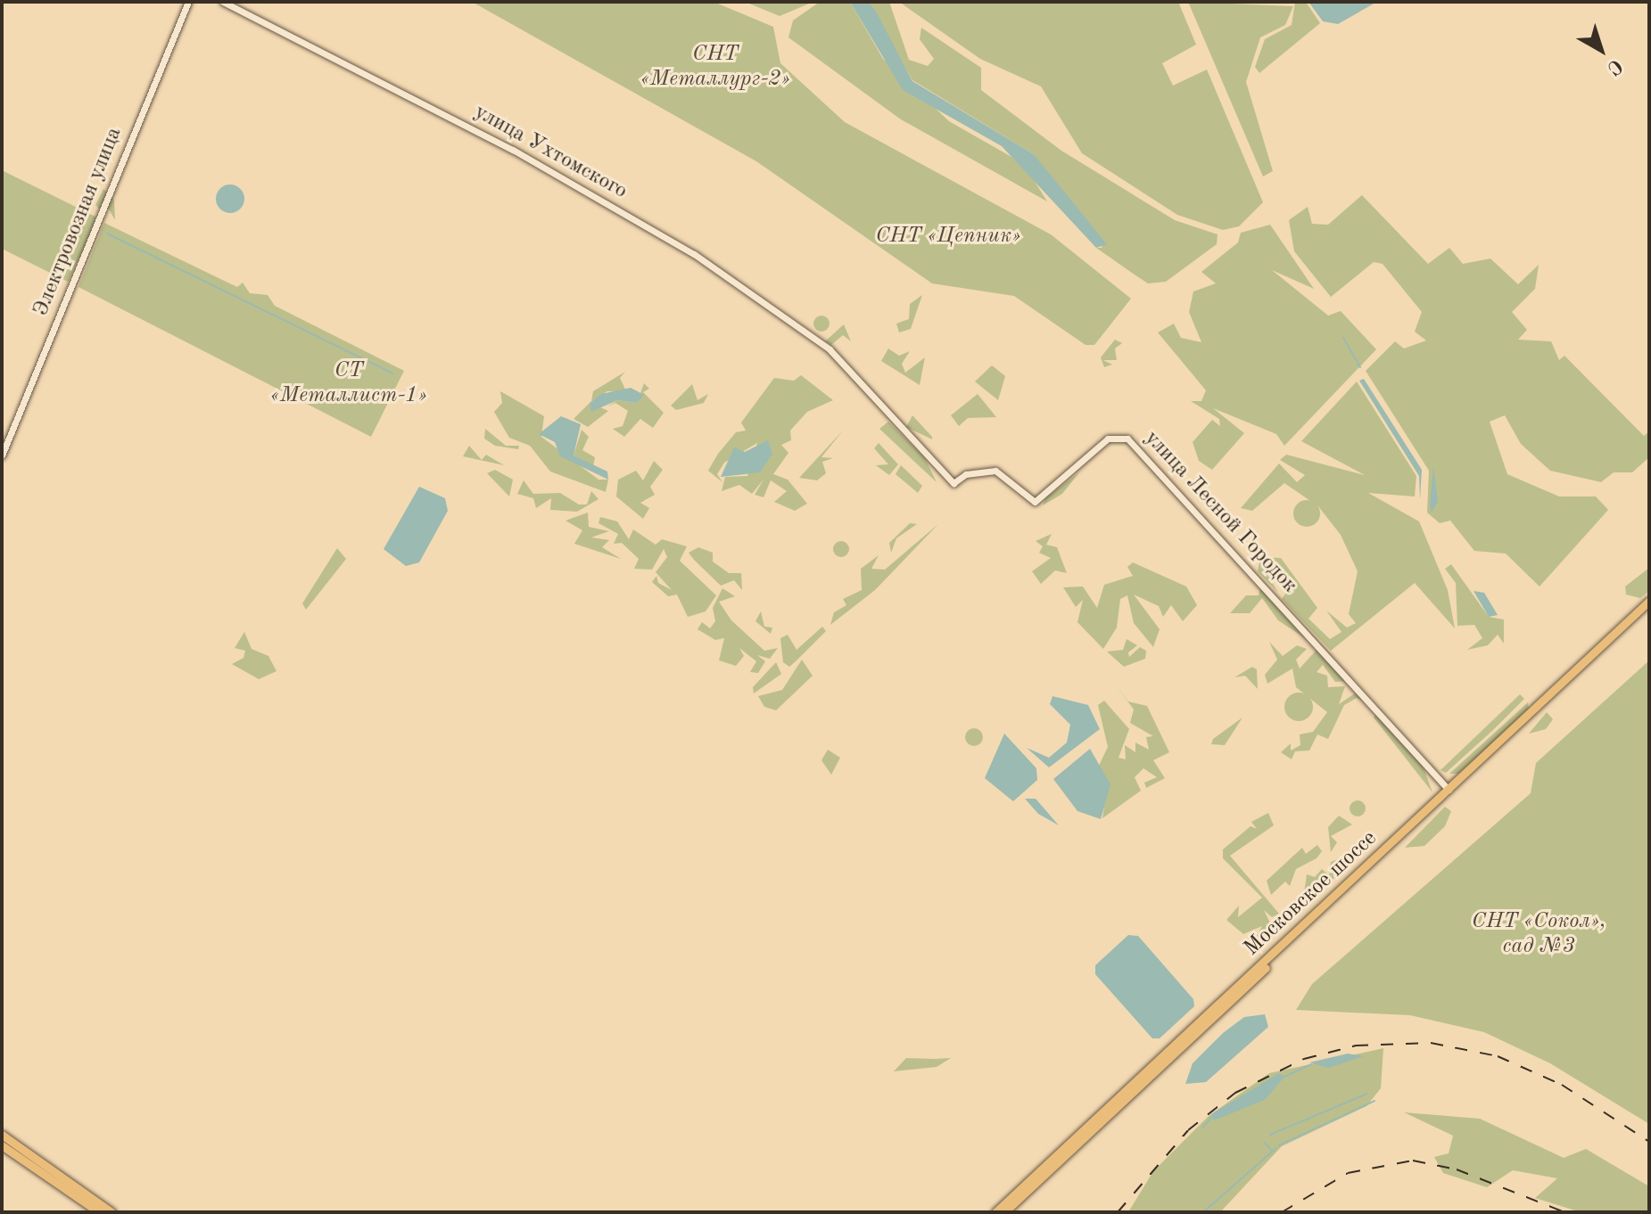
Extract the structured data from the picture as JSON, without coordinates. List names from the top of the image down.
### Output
{
  "streets": {
    "main road": ["Московское шоссе"],
    "street": ["улица Ухтомского", "Электровозная улица", "улица Лесной Городок"]
  },
  "crossings": [
    ["улица Ухтомского", "улица Лесной Городок"],
    ["улица Лесной Городок", "Московское шоссе"]
  ],
  "parks": [
    "СНТ «Металлург-2»",
    "СНТ «Цепник»",
    "СТ «Металлист-1»",
    "СНТ «Сокол», сад №3"
  ],
  "north": "bottom right"
}
